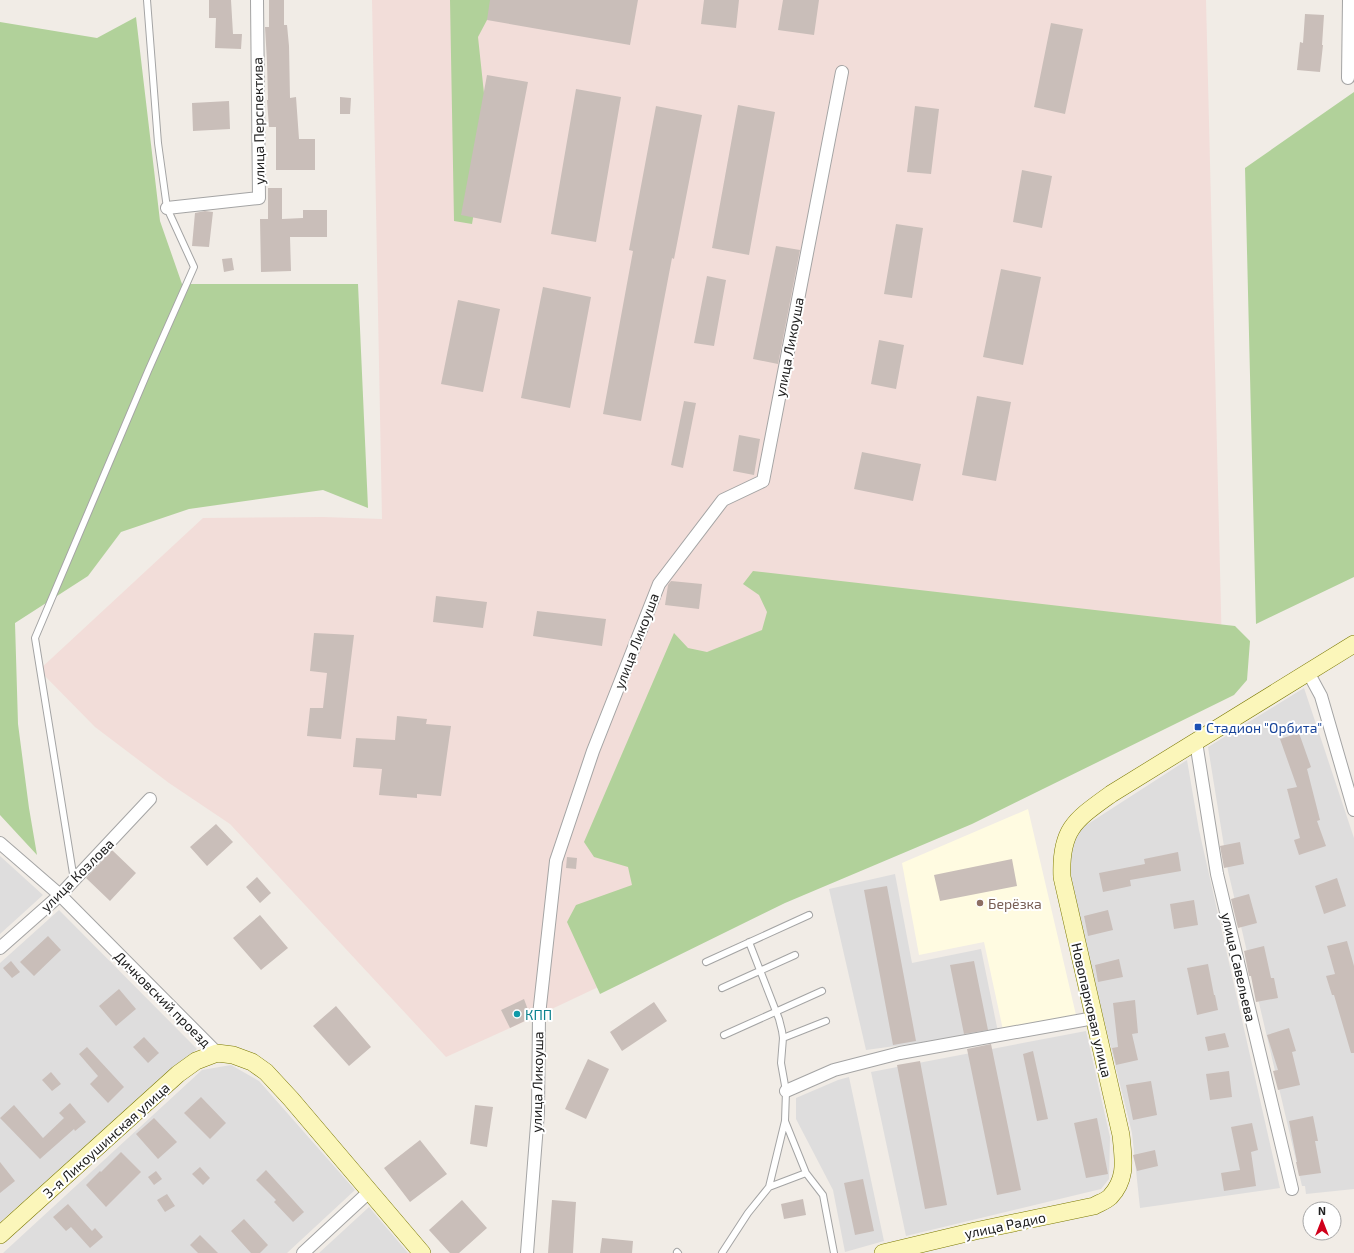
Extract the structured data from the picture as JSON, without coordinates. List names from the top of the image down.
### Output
{
  "streets": {
    "street": [
      "улица Перспектива",
      "улица Ликоуша",
      "улица Козлова",
      "улица Савельева",
      "Дичковский проезд",
      "Новопарковая улица",
      "3-я Ликоушинская улица",
      "улица Радио"
    ]
  },
  "crossings": [
    ["улица Козлова", "Дичковский проезд"],
    ["улица Савельева", "Новопарковая улица"],
    ["Дичковский проезд", "3-я Ликоушинская улица"],
    ["Новопарковая улица", "улица Радио"]
  ],
  "places": {
    "transit": ["Стадион \"Орбита\""],
    "other": ["Берёзка", "КПП"]
  },
  "north": "top"
}
